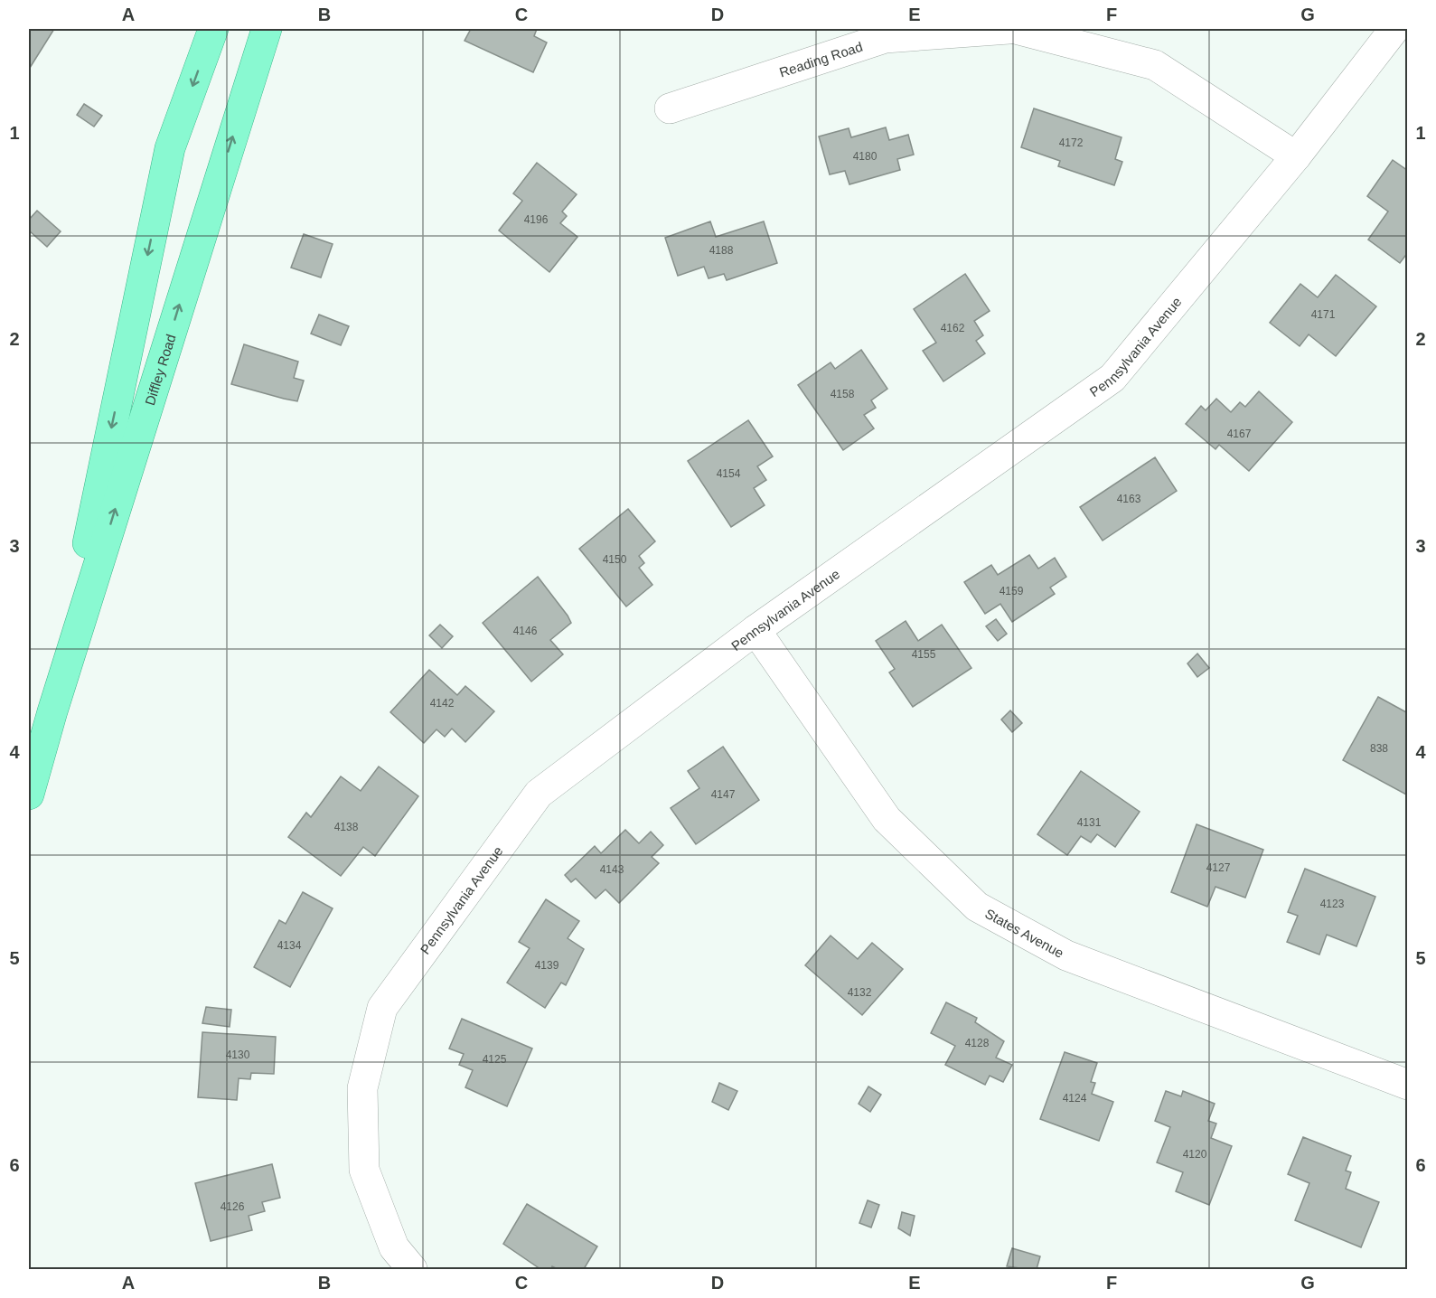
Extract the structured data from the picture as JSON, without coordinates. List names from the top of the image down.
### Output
{
  "streets": {
    "main road": ["Diffley Road"],
    "street": ["Reading Road", "Pennsylvania Avenue", "States Avenue"]
  },
  "crossings": [
    ["Pennsylvania Avenue", "States Avenue"]
  ],
  "house_numbers": [
    "4172",
    "4180",
    "4196",
    "4188",
    "4171",
    "4162",
    "4158",
    "4167",
    "4154",
    "4163",
    "4150",
    "4159",
    "4146",
    "4155",
    "4142",
    "838",
    "4147",
    "4131",
    "4138",
    "4127",
    "4143",
    "4123",
    "4134",
    "4139",
    "4132",
    "4128",
    "4130",
    "4125",
    "4124",
    "4120",
    "4126"
  ],
  "grid": {
    "columns": [
      "A",
      "B",
      "C",
      "D",
      "E",
      "F",
      "G"
    ],
    "rows": [
      "1",
      "2",
      "3",
      "4",
      "5",
      "6"
    ]
  }
}
